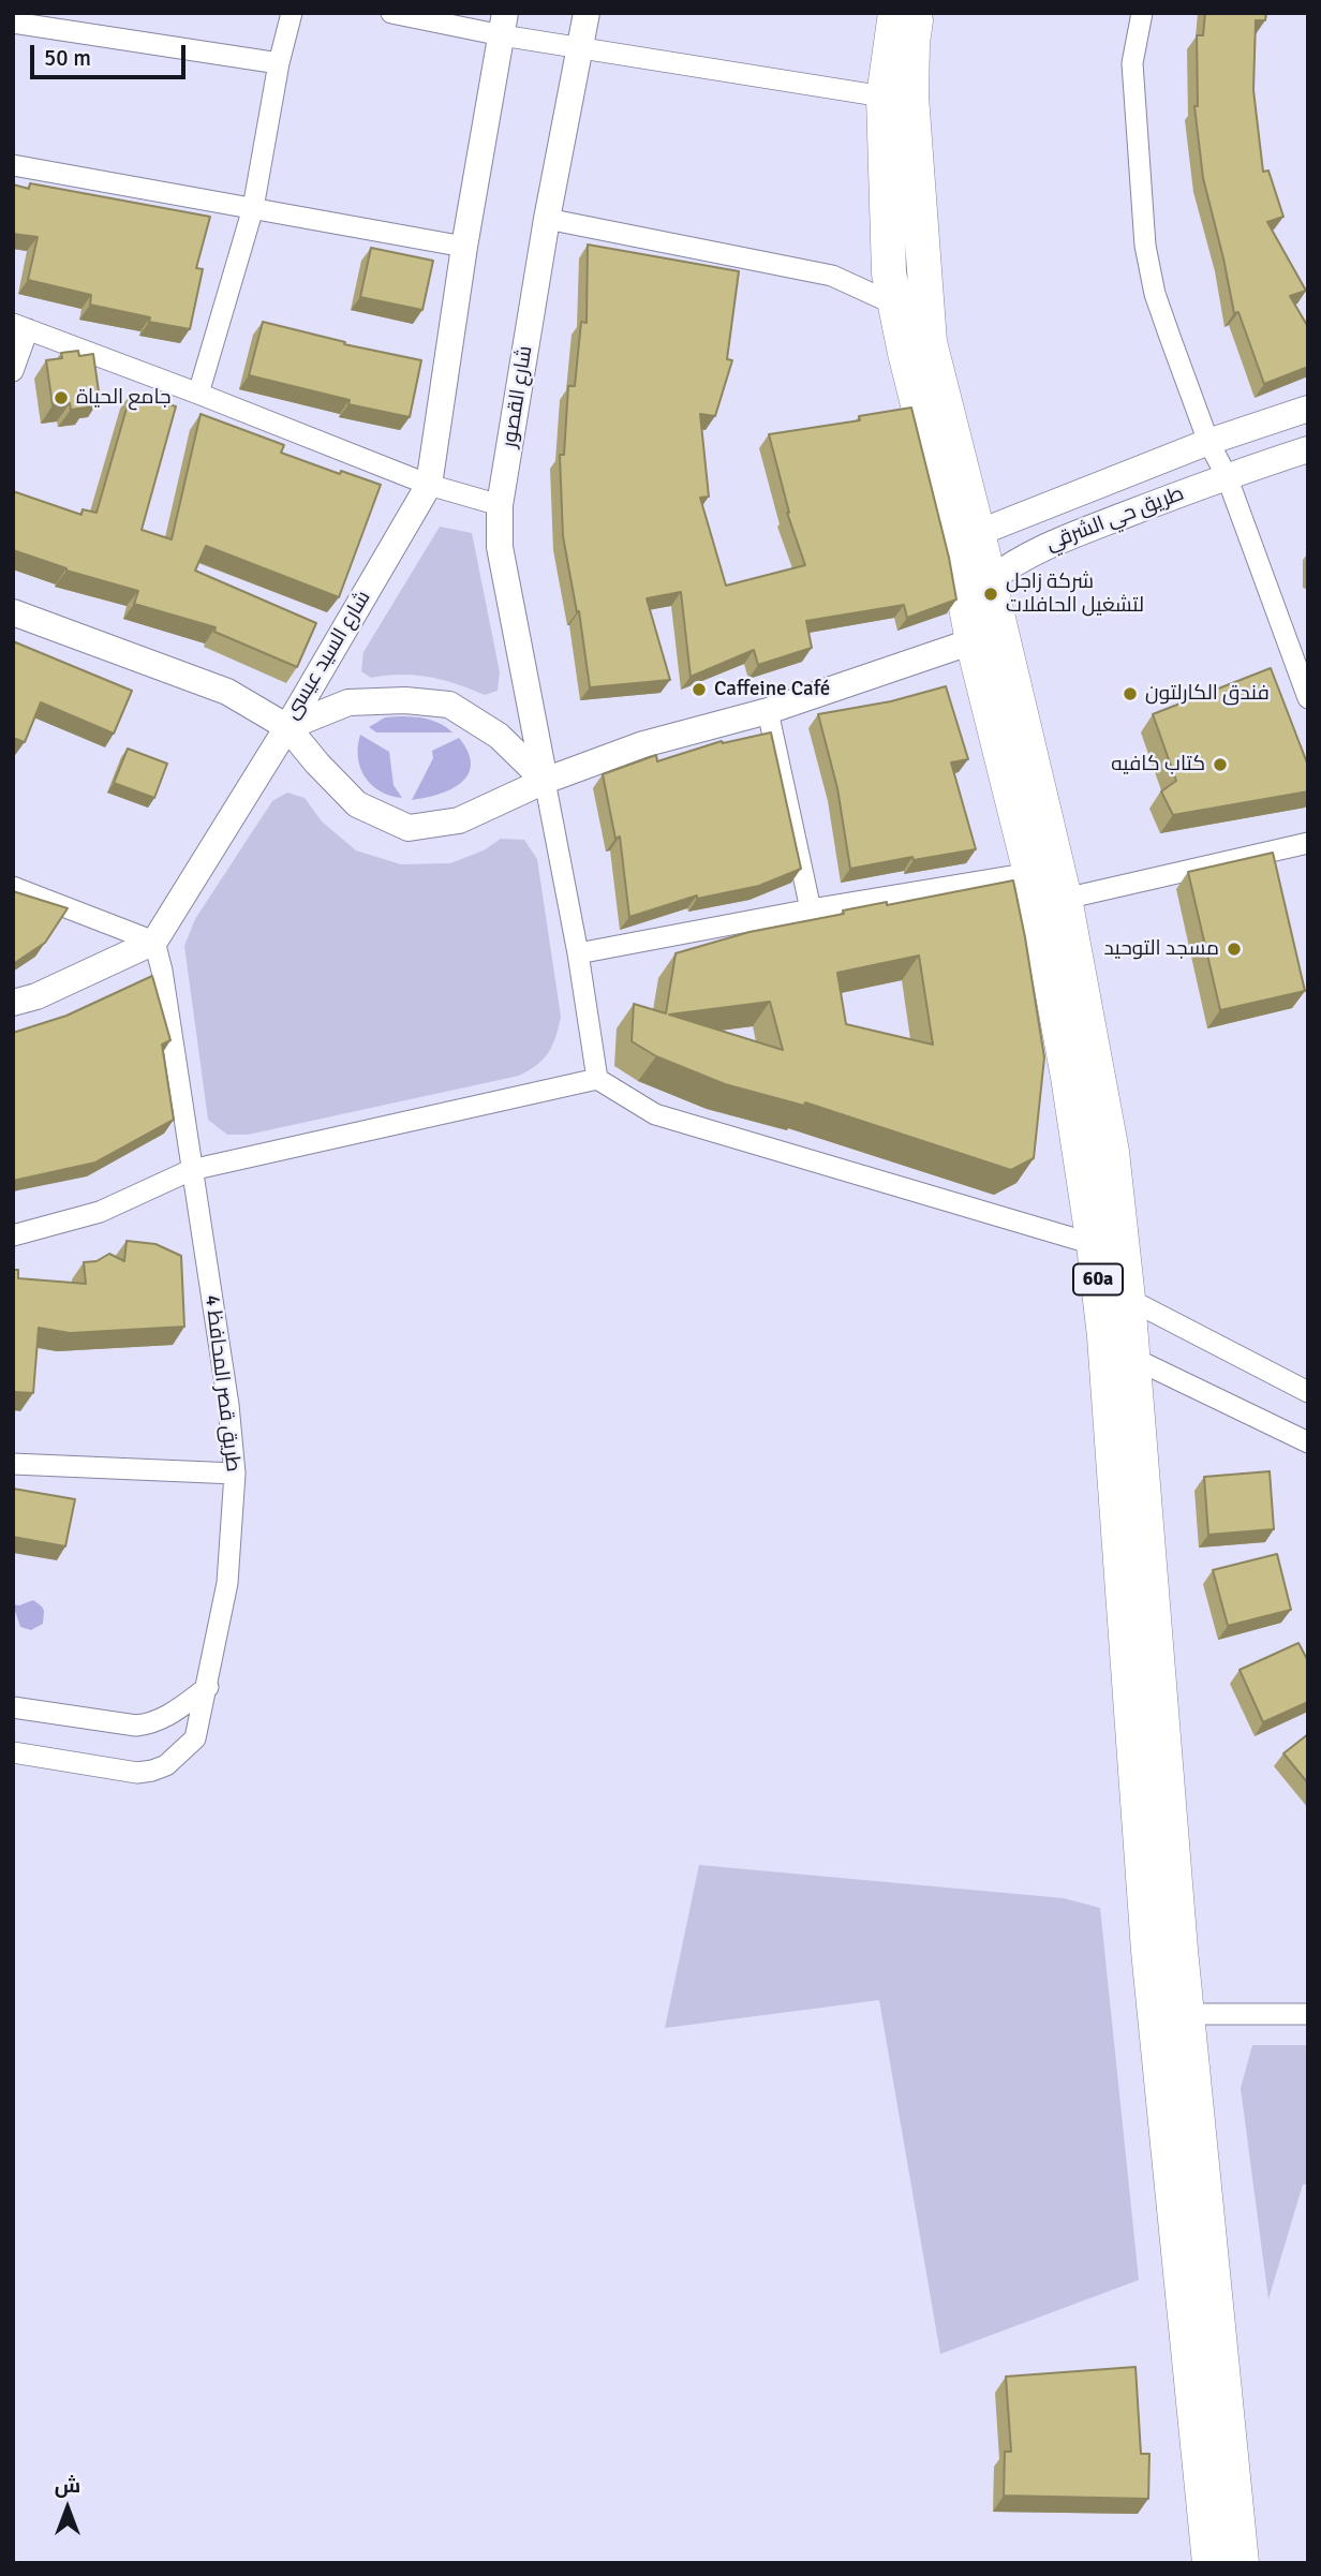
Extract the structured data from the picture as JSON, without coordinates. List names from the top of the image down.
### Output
{
  "streets": {
    "main road": ["60a"],
    "street": [
      "شارع القصور",
      "طريق حي الشرقي",
      "شارع السيد عيسى",
      "طريق قصر المحافظ 4"
    ]
  },
  "crossings": [
    ["طريق حي الشرقي", "60a"]
  ],
  "places": [
    "جامع الحياة",
    "شركة زاجل لتشغيل الحافلات",
    "Caffeine Café",
    "فندق الكارلتون",
    "كتاب كافيه",
    "مسجد التوحيد"
  ],
  "scale_bar": "50 m",
  "north": "top"
}
